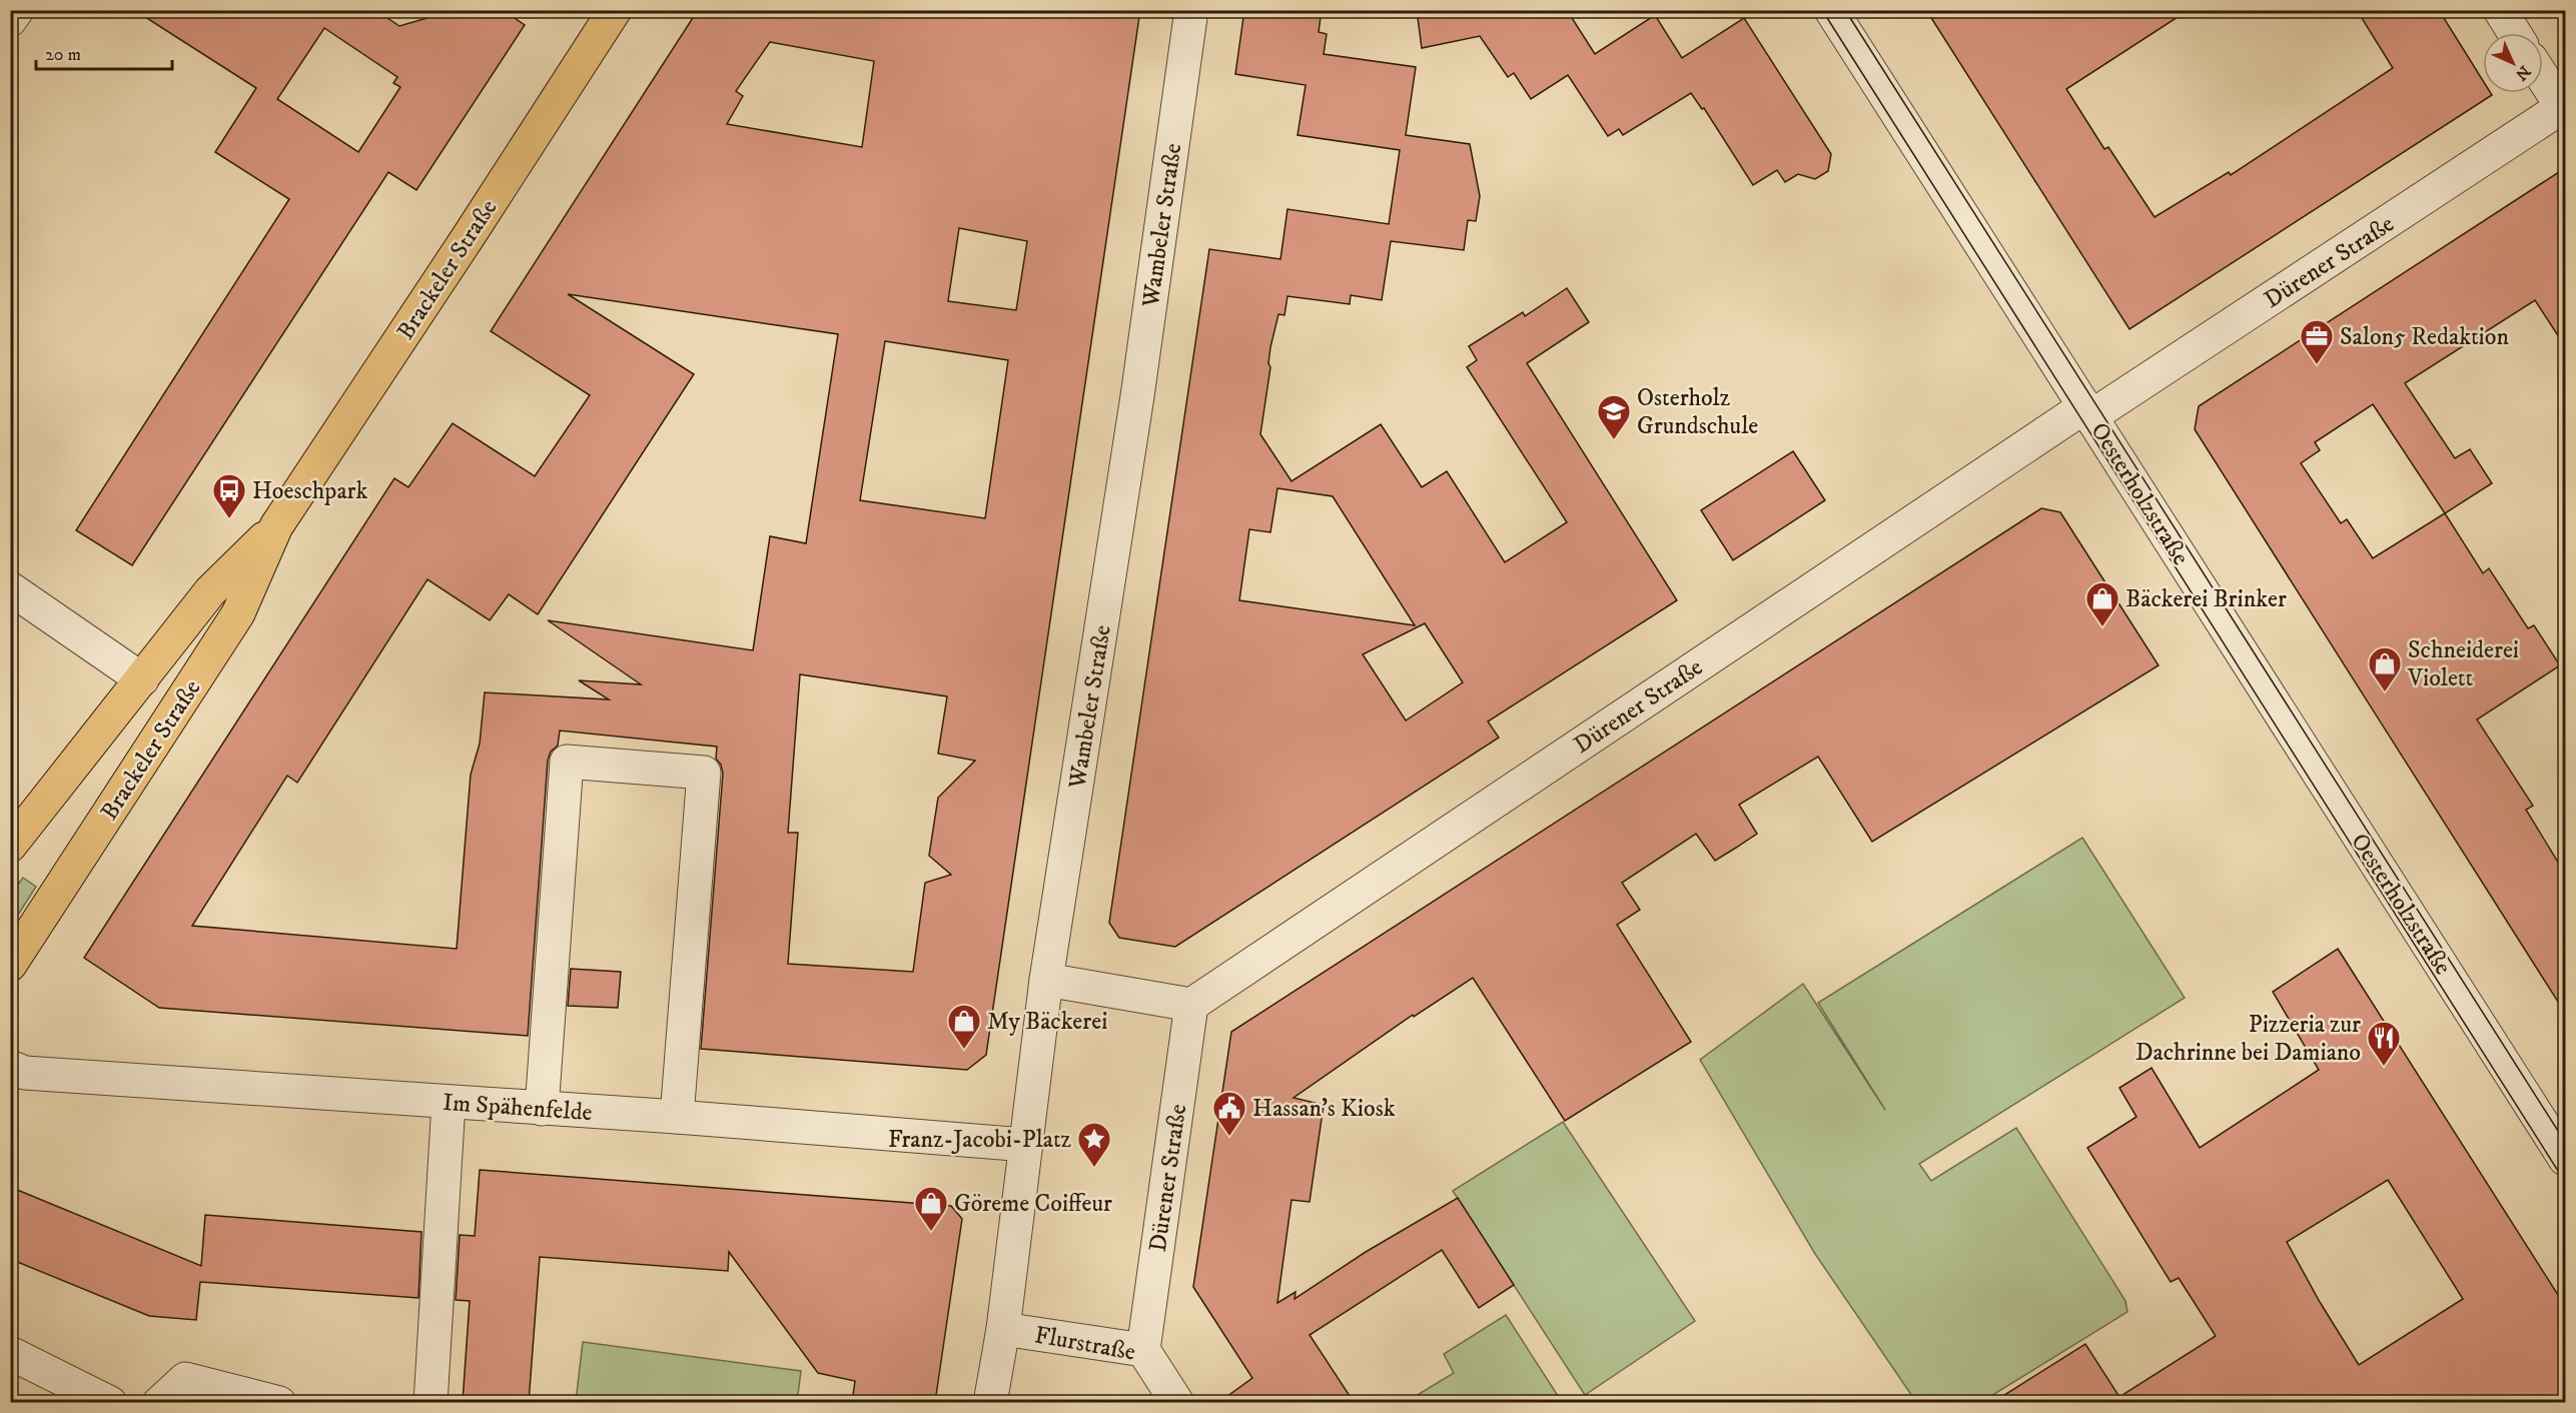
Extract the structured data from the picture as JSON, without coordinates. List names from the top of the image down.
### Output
{
  "streets": {
    "main road": ["Brackeler Straße"],
    "street": [
      "Wambeler Straße",
      "Dürener Straße",
      "Oesterholzstraße",
      "Im Spähenfelde",
      "Flurstraße"
    ]
  },
  "crossings": [
    ["Wambeler Straße", "Im Spähenfelde"],
    ["Wambeler Straße", "Flurstraße"],
    ["Dürener Straße", "Oesterholzstraße"],
    ["Dürener Straße", "Flurstraße"]
  ],
  "places": {
    "office": ["Salon5 Redaktion"],
    "school or university": ["Osterholz Grundschule"],
    "bus stop": ["Hoeschpark"],
    "shop": [
      "Bäckerei Brinker",
      "Schneiderei Violett",
      "My Bäckerei",
      "Göreme Coiffeur"
    ],
    "restaurant": ["Pizzeria zur Dachrinne bei Damiano"],
    "public building": ["Hassan's Kiosk"],
    "place": ["Franz-Jacobi-Platz"]
  },
  "scale_bar": "20 m",
  "north": "bottom right"
}
